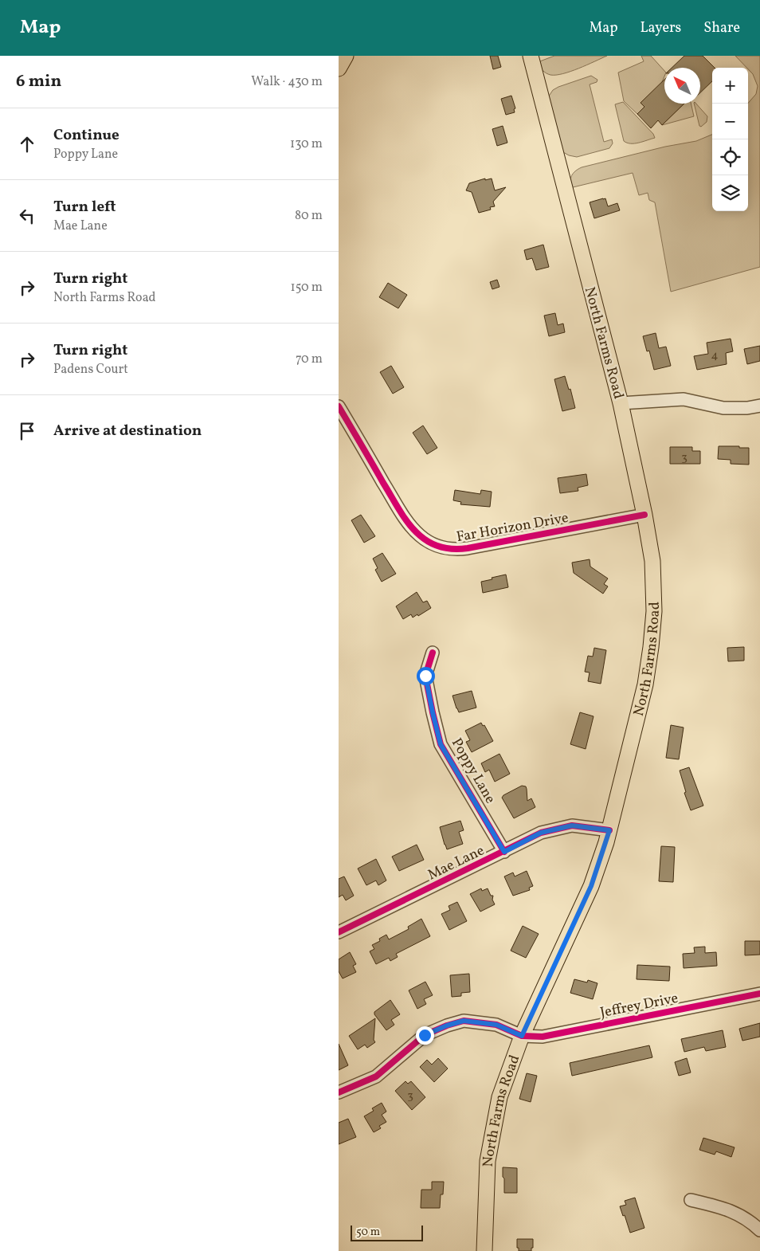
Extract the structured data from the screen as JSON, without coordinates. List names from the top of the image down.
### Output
{
  "streets": {
    "main road": ["North Farms Road"],
    "street": [
      "Far Horizon Drive",
      "Poppy Lane",
      "Mae Lane",
      "Jeffrey Drive"
    ]
  },
  "crossings": [
    ["North Farms Road", "Far Horizon Drive"],
    ["North Farms Road", "Mae Lane"],
    ["North Farms Road", "Jeffrey Drive"],
    ["Poppy Lane", "Mae Lane"]
  ],
  "house_numbers": ["4", "3", "3"],
  "scale_bar": "50 m",
  "north": "top left",
  "page": {
    "header": "Map",
    "nav": ["Map", "Layers", "Share"],
    "heading": ["6 min", "Walk · 430 m"],
    "map_buttons": ["+", "−"],
    "list": [
      ["Continue", "Poppy Lane", "130 m"],
      ["Turn left", "Mae Lane", "80 m"],
      ["Turn right", "North Farms Road", "150 m"],
      ["Turn right", "Padens Court", "70 m"],
      "Arrive at destination"
    ],
    "scale": "50 m"
  }
}
